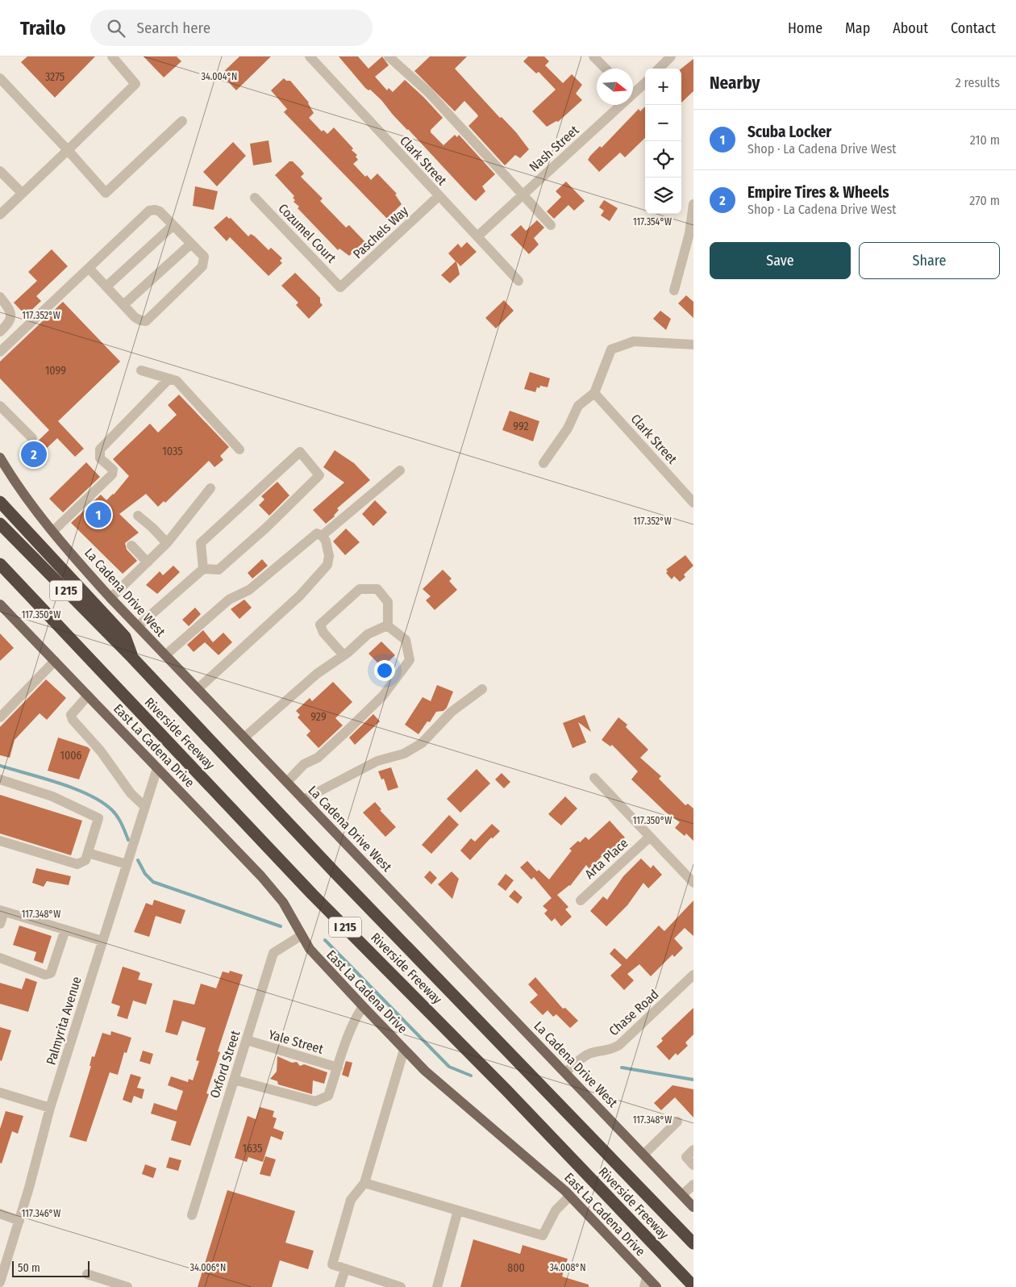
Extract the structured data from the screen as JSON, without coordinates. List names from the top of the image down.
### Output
{
  "streets": {
    "highway": ["I 215", "Riverside Freeway"],
    "main road": ["La Cadena Drive West", "East La Cadena Drive"],
    "street": [
      "Nash Street",
      "Clark Street",
      "Paschels Way",
      "Cozumel Court",
      "Arta Place",
      "Chase Road",
      "Palmyrita Avenue",
      "Yale Street",
      "Oxford Street"
    ]
  },
  "crossings": [
    ["Nash Street", "Clark Street"],
    ["Clark Street", "Paschels Way"],
    ["Paschels Way", "Cozumel Court"],
    ["La Cadena Drive West", "Chase Road"],
    ["East La Cadena Drive", "Palmyrita Avenue"],
    ["East La Cadena Drive", "Oxford Street"],
    ["Yale Street", "Oxford Street"]
  ],
  "house_numbers": [
    "3275",
    "1099",
    "992",
    "1035",
    "929",
    "1006",
    "1635",
    "800"
  ],
  "scale_bar": "50 m",
  "north": "right",
  "page": {
    "header": "Trailo",
    "search": "Search here",
    "nav": [
      "Home",
      "Map",
      "About",
      "Contact"
    ],
    "heading": ["Nearby", "2 results"],
    "map_buttons": ["+", "−"],
    "list": [
      {
        "mark": "1",
        "name": "Scuba Locker",
        "note": "Shop · La Cadena Drive West",
        "value": "210 m"
      },
      {
        "mark": "2",
        "name": "Empire Tires & Wheels",
        "note": "Shop · La Cadena Drive West",
        "value": "270 m"
      }
    ],
    "buttons": ["Save", "Share"],
    "pins": ["2", "1"],
    "scale": "50 m"
  },
  "coordinates": [
    "34.004°N",
    "117.354°W",
    "117.352°W",
    "117.350°W",
    "117.348°W",
    "117.346°W",
    "34.006°N",
    "34.008°N"
  ]
}
